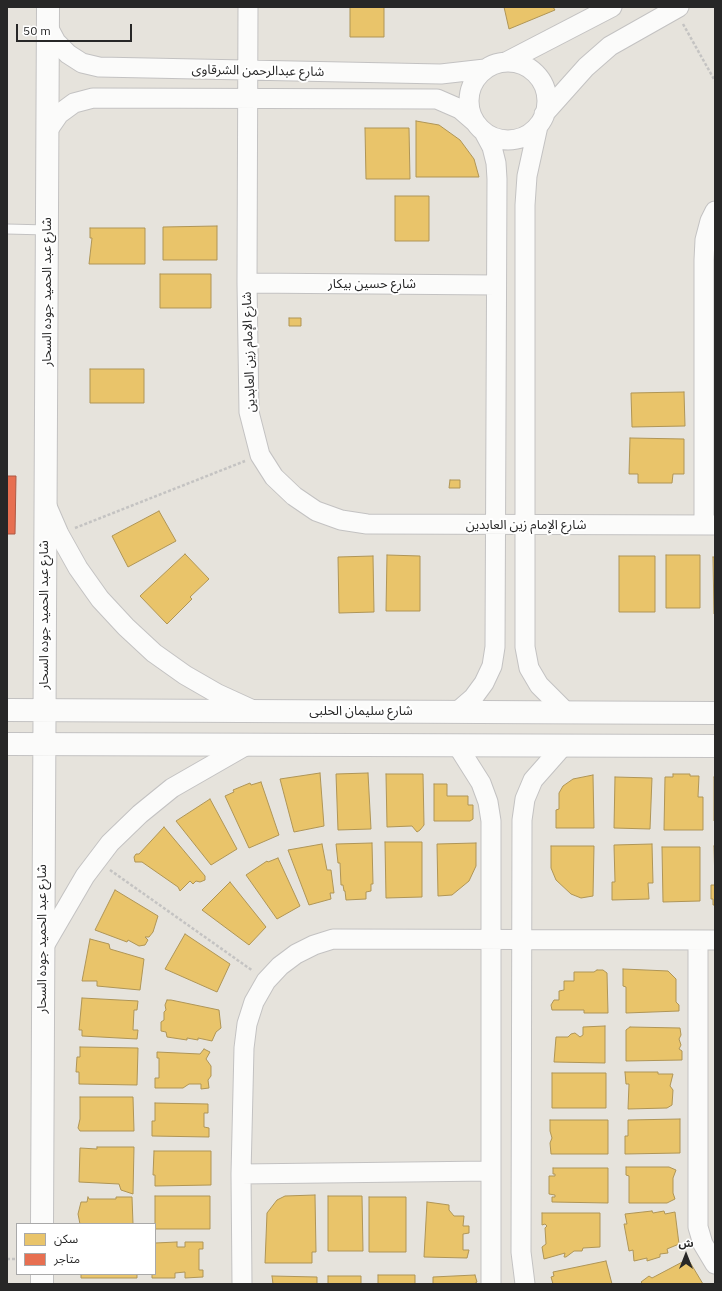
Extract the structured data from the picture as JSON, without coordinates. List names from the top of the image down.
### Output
{
  "streets": {
    "street": [
      "شارع عبدالرحمن الشرقاوى",
      "شارع حسين بيكار",
      "شارع عبد الحميد جوده السحار",
      "شارع الإمام زين العابدين",
      "شارع سليمان الحلبى"
    ]
  },
  "crossings": [
    ["شارع عبدالرحمن الشرقاوى", "شارع عبد الحميد جوده السحار"],
    ["شارع عبدالرحمن الشرقاوى", "شارع الإمام زين العابدين"],
    ["شارع حسين بيكار", "شارع الإمام زين العابدين"],
    ["شارع عبد الحميد جوده السحار", "شارع سليمان الحلبى"]
  ],
  "legend": ["سكن", "متاجر"],
  "scale_bar": "50 m",
  "north": "top"
}
